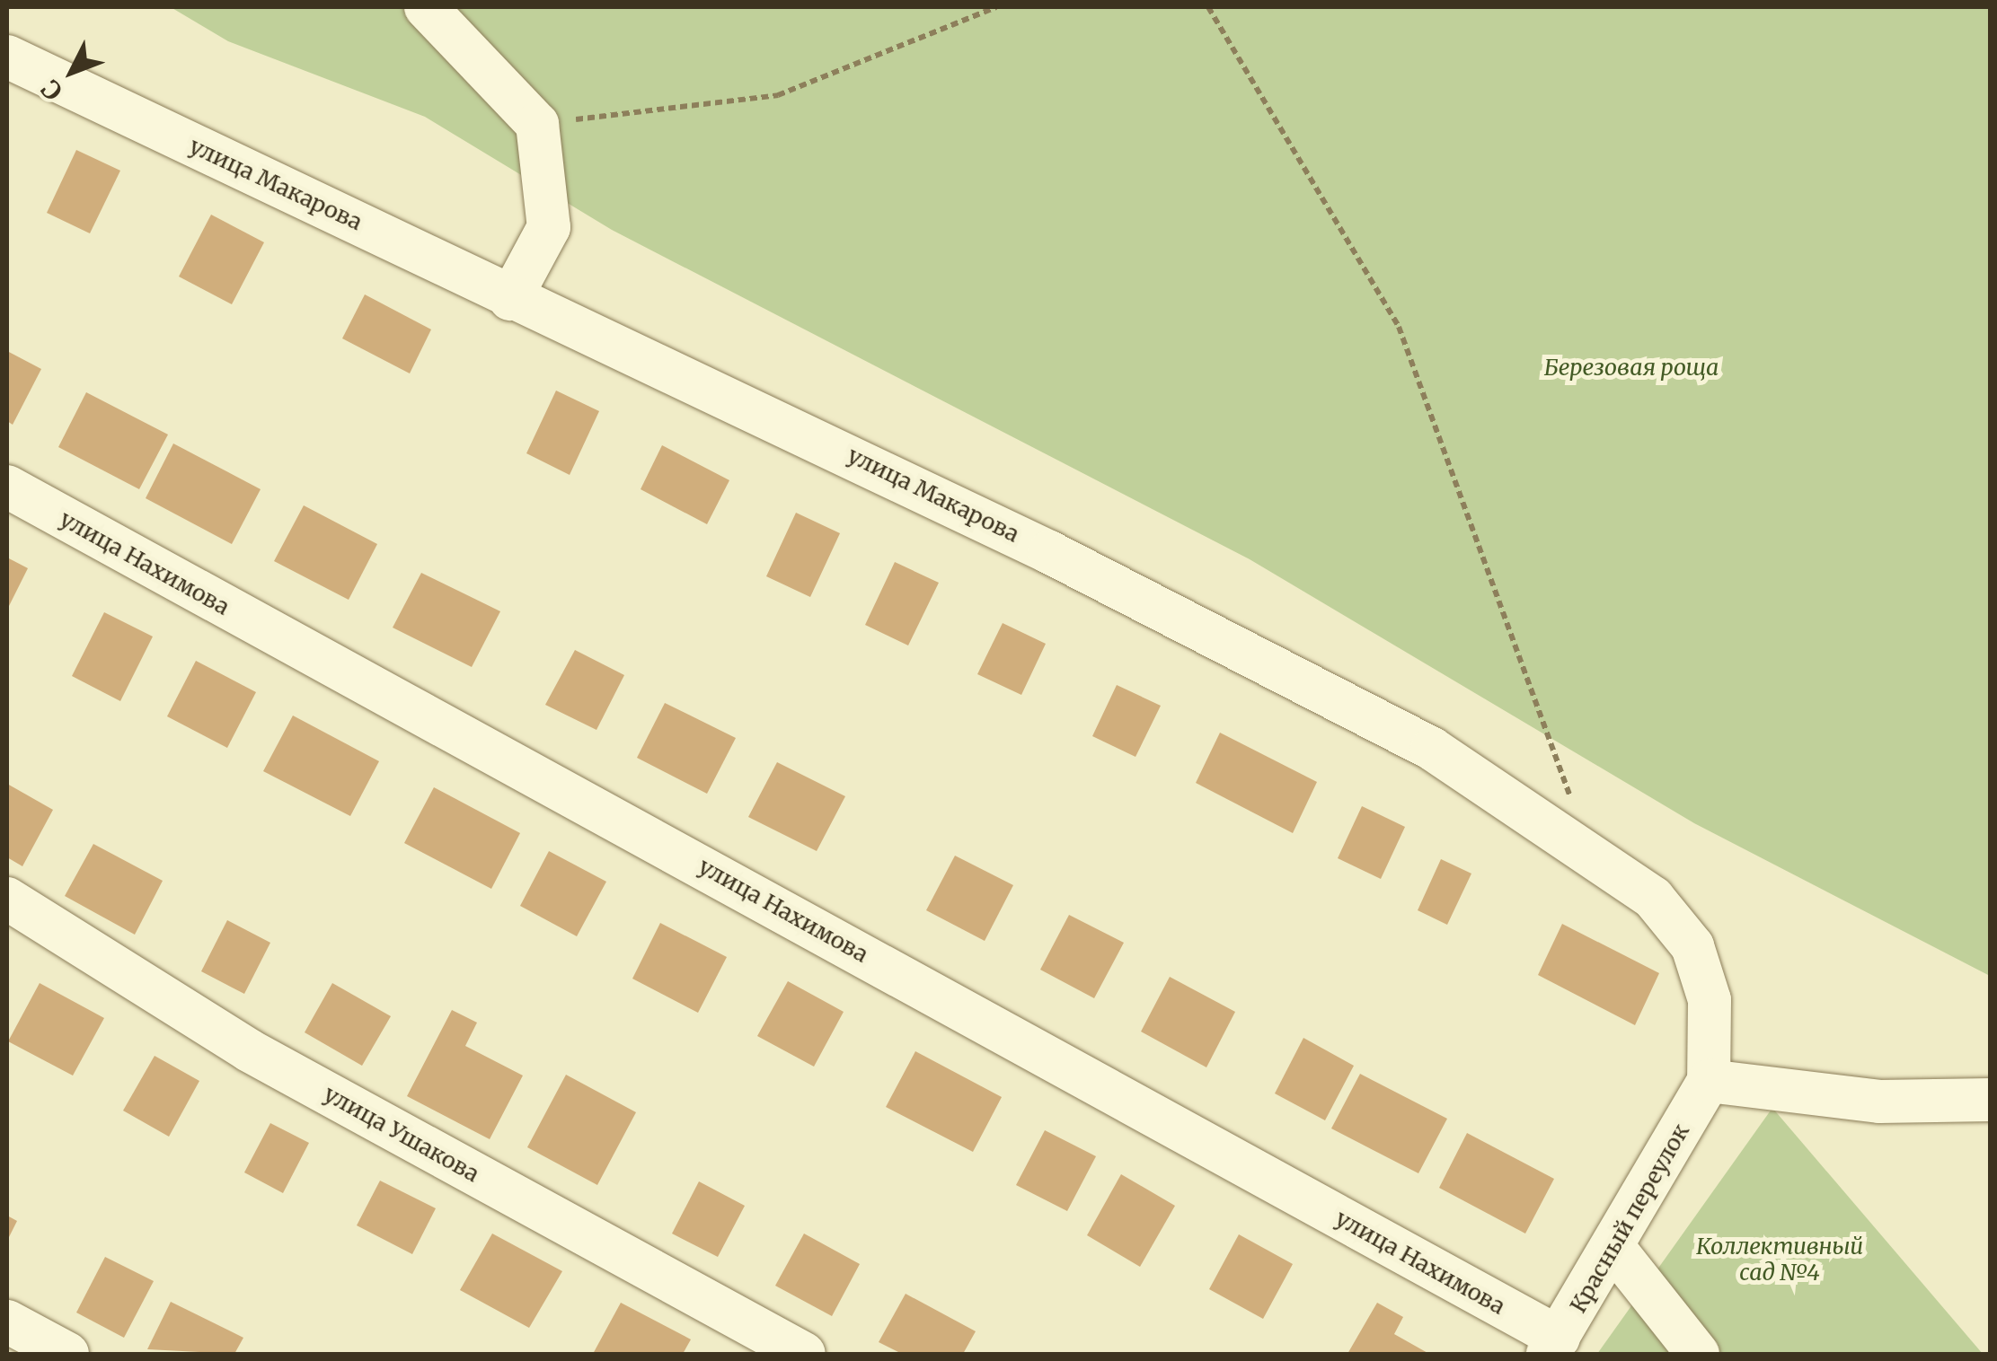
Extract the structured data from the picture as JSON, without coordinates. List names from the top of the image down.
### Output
{
  "streets": {
    "street": [
      "улица Макарова",
      "улица Нахимова",
      "улица Ушакова",
      "Красный переулок"
    ]
  },
  "crossings": [
    ["улица Макарова", "Красный переулок"],
    ["улица Нахимова", "Красный переулок"]
  ],
  "parks": ["Березовая роща", "Коллективный сад №4"],
  "north": "bottom left"
}
